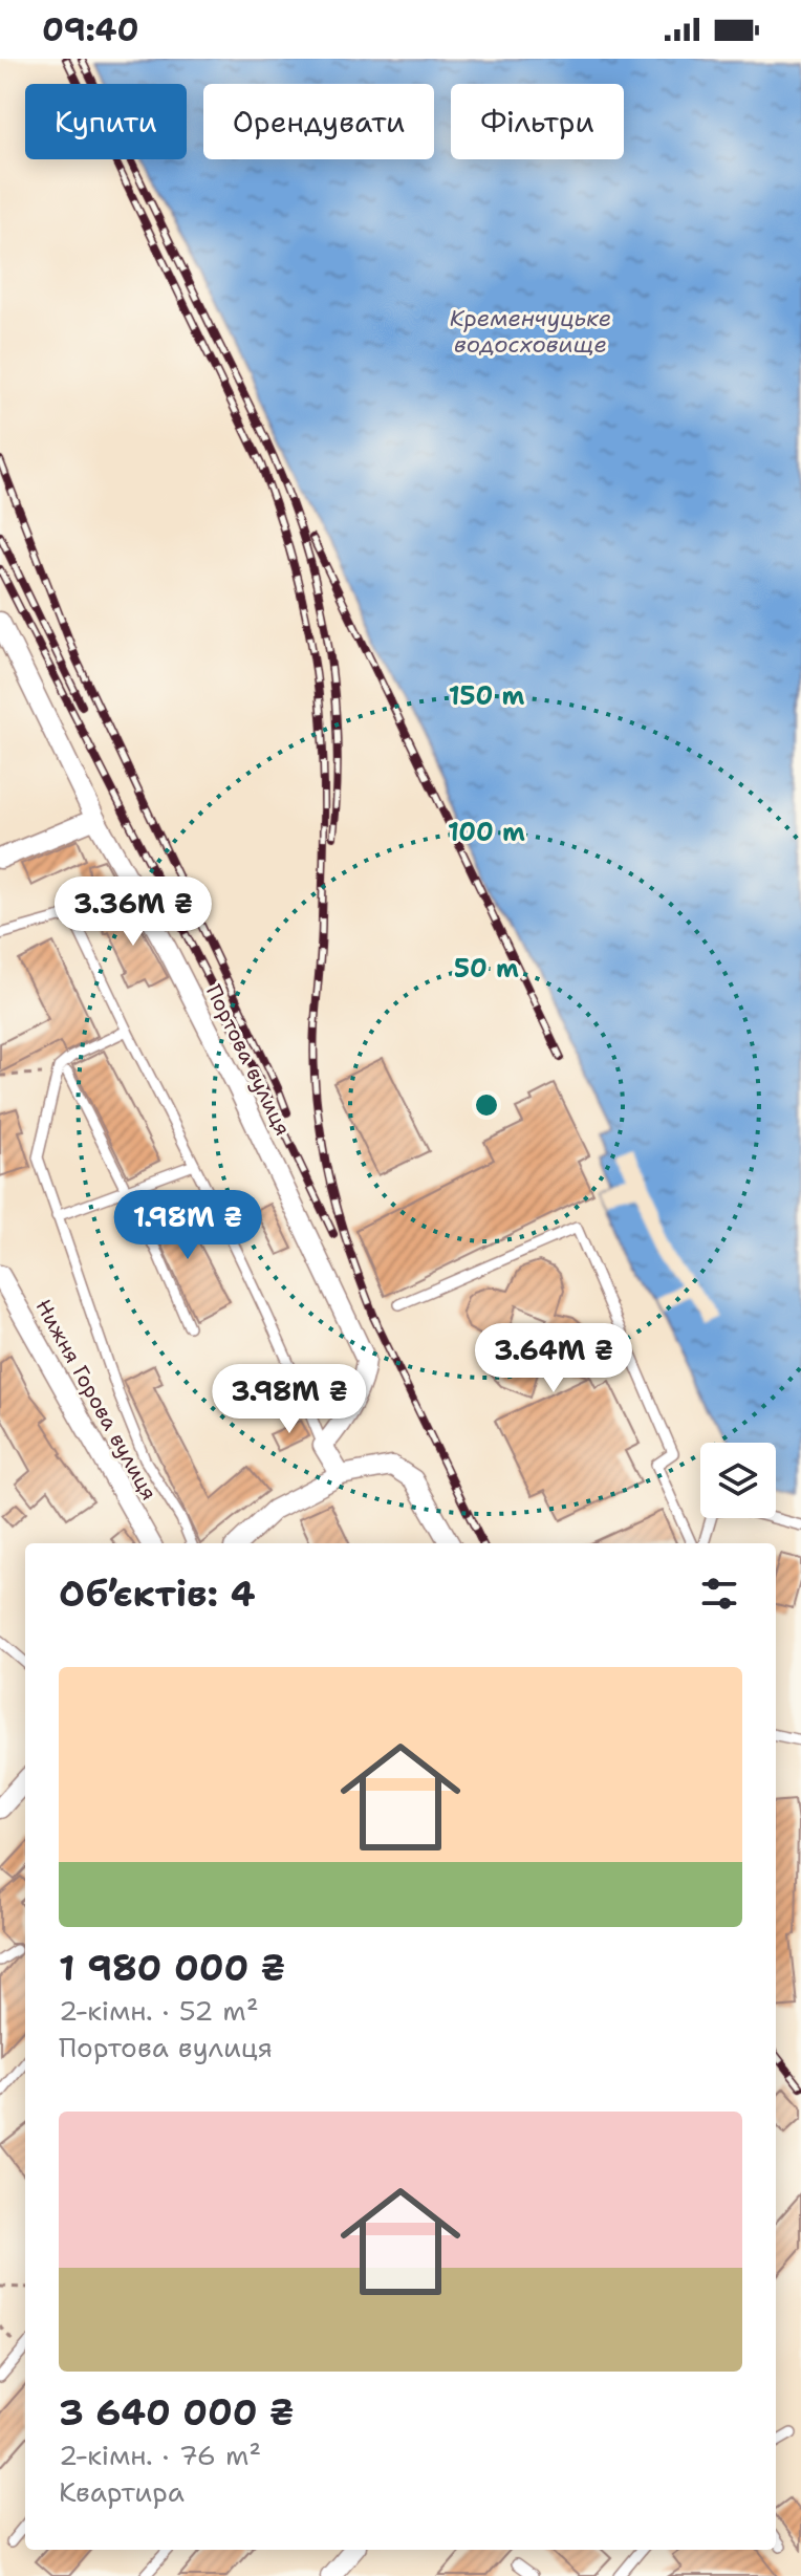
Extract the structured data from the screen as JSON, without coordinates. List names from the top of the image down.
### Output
{
  "streets": {
    "street": ["Портова вулиця", "Нижня Горова вулиця"]
  },
  "water": ["Кременчуцьке водосховище"],
  "page": {
    "status": "09:40",
    "chip": ["Купити", "Орендувати", "Фільтри"],
    "price": [
      "3.36M ₴",
      "1.98M ₴",
      "3.64M ₴",
      "3.98M ₴"
    ],
    "heading": "Об’єктів: 4",
    "list": [
      {
        "name": "1 980 000 ₴",
        "note": "2-кімн. · 52 m² · Портова вулиця"
      },
      {
        "name": "3 640 000 ₴",
        "note": "2-кімн. · 76 m² · Квартира"
      }
    ]
  },
  "rings": ["150 m", "100 m", "50 m"]
}
